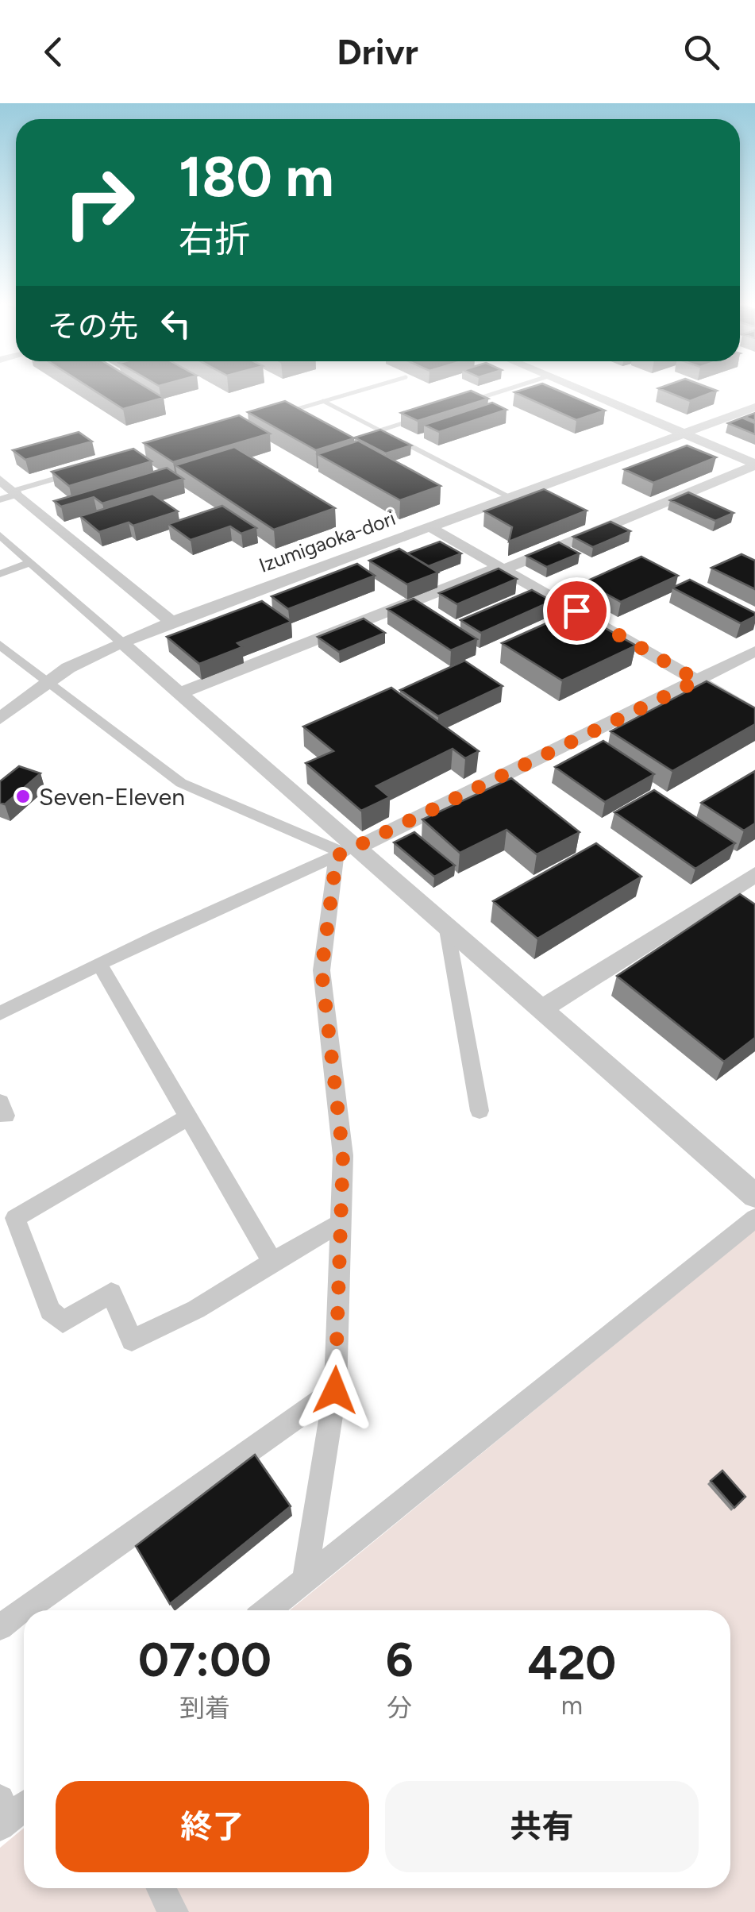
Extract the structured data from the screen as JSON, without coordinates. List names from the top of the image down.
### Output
{
  "streets": {
    "street": ["Izumigaoka-dori"]
  },
  "places": ["Seven-Eleven"],
  "page": {
    "header": "Drivr",
    "turn": ["180 m", "右折"],
    "then": "その先",
    "eta": [
      "07:00",
      "到着",
      "6",
      "分",
      "420",
      "m"
    ],
    "buttons": ["終了", "共有"]
  }
}
